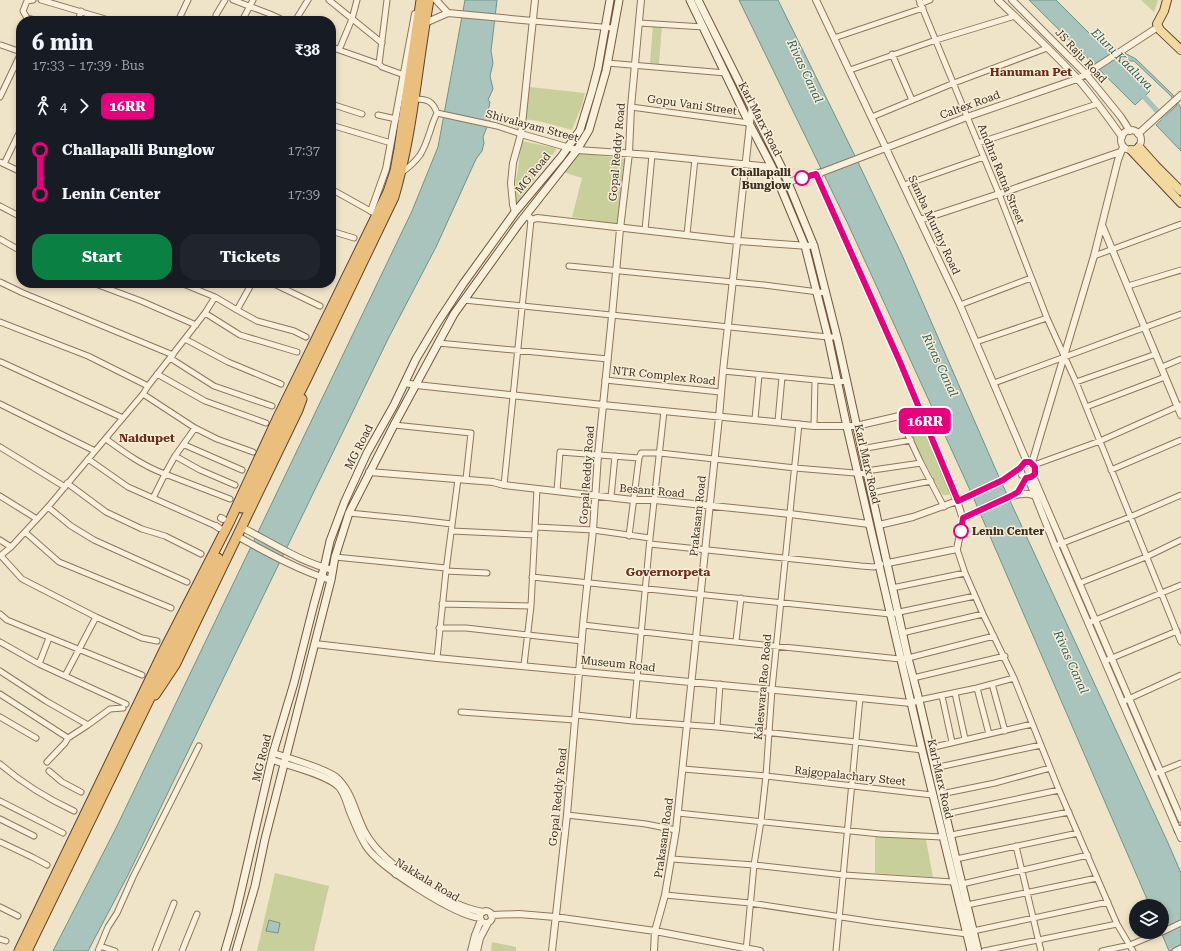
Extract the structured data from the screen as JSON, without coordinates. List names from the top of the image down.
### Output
{
  "streets": {
    "main road": ["Caltex Road", "Karl Marx Road", "MG Road"],
    "street": [
      "JS Raju Road",
      "Gopu Vani Street",
      "Shivalayam Street",
      "Gopal Reddy Road",
      "Andhra Ratna Street",
      "Samba Murthy Road",
      "NTR Complex Road",
      "Besant Road",
      "Prakasam Road",
      "Museum Road",
      "Kaleswara Rao Road",
      "Rajgopalachary Steet",
      "Nakkala Road"
    ]
  },
  "crossings": [
    ["JS Raju Road", "Caltex Road"],
    ["Gopu Vani Street", "Karl Marx Road"],
    ["Gopu Vani Street", "Gopal Reddy Road"],
    ["Gopu Vani Street", "Prakasam Road"],
    ["Caltex Road", "Karl Marx Road"],
    ["Caltex Road", "Andhra Ratna Street"],
    ["Caltex Road", "Samba Murthy Road"],
    ["Karl Marx Road", "Shivalayam Street"],
    ["Karl Marx Road", "Besant Road"],
    ["Karl Marx Road", "Prakasam Road"],
    ["Karl Marx Road", "Museum Road"],
    ["Karl Marx Road", "Rajgopalachary Steet"],
    ["Shivalayam Street", "Gopal Reddy Road"],
    ["Shivalayam Street", "MG Road"],
    ["Shivalayam Street", "Prakasam Road"],
    ["Gopal Reddy Road", "NTR Complex Road"],
    ["Gopal Reddy Road", "Besant Road"],
    ["Gopal Reddy Road", "Museum Road"],
    ["MG Road", "Besant Road"],
    ["MG Road", "Museum Road"],
    ["MG Road", "Nakkala Road"],
    ["NTR Complex Road", "Prakasam Road"],
    ["Besant Road", "Prakasam Road"],
    ["Besant Road", "Kaleswara Rao Road"],
    ["Prakasam Road", "Museum Road"],
    ["Prakasam Road", "Rajgopalachary Steet"],
    ["Museum Road", "Kaleswara Rao Road"],
    ["Kaleswara Rao Road", "Rajgopalachary Steet"]
  ],
  "districts": ["Hanuman Pet", "Naidupet", "Governorpeta"],
  "water": ["Eluru Kaaluva", "Rivas Canal"],
  "places": ["Challapalli Bunglow", "Lenin Center"],
  "lines": ["bus line 16RR"],
  "page": {
    "on_map": "16RR",
    "heading": ["6 min", "17:33 – 17:39 · Bus", "₹38"],
    "legs": ["4", "16RR"],
    "list": [
      {
        "name": "Challapalli Bunglow",
        "value": "17:37"
      },
      {
        "name": "Lenin Center",
        "value": "17:39"
      }
    ],
    "buttons": ["Start", "Tickets"]
  }
}
